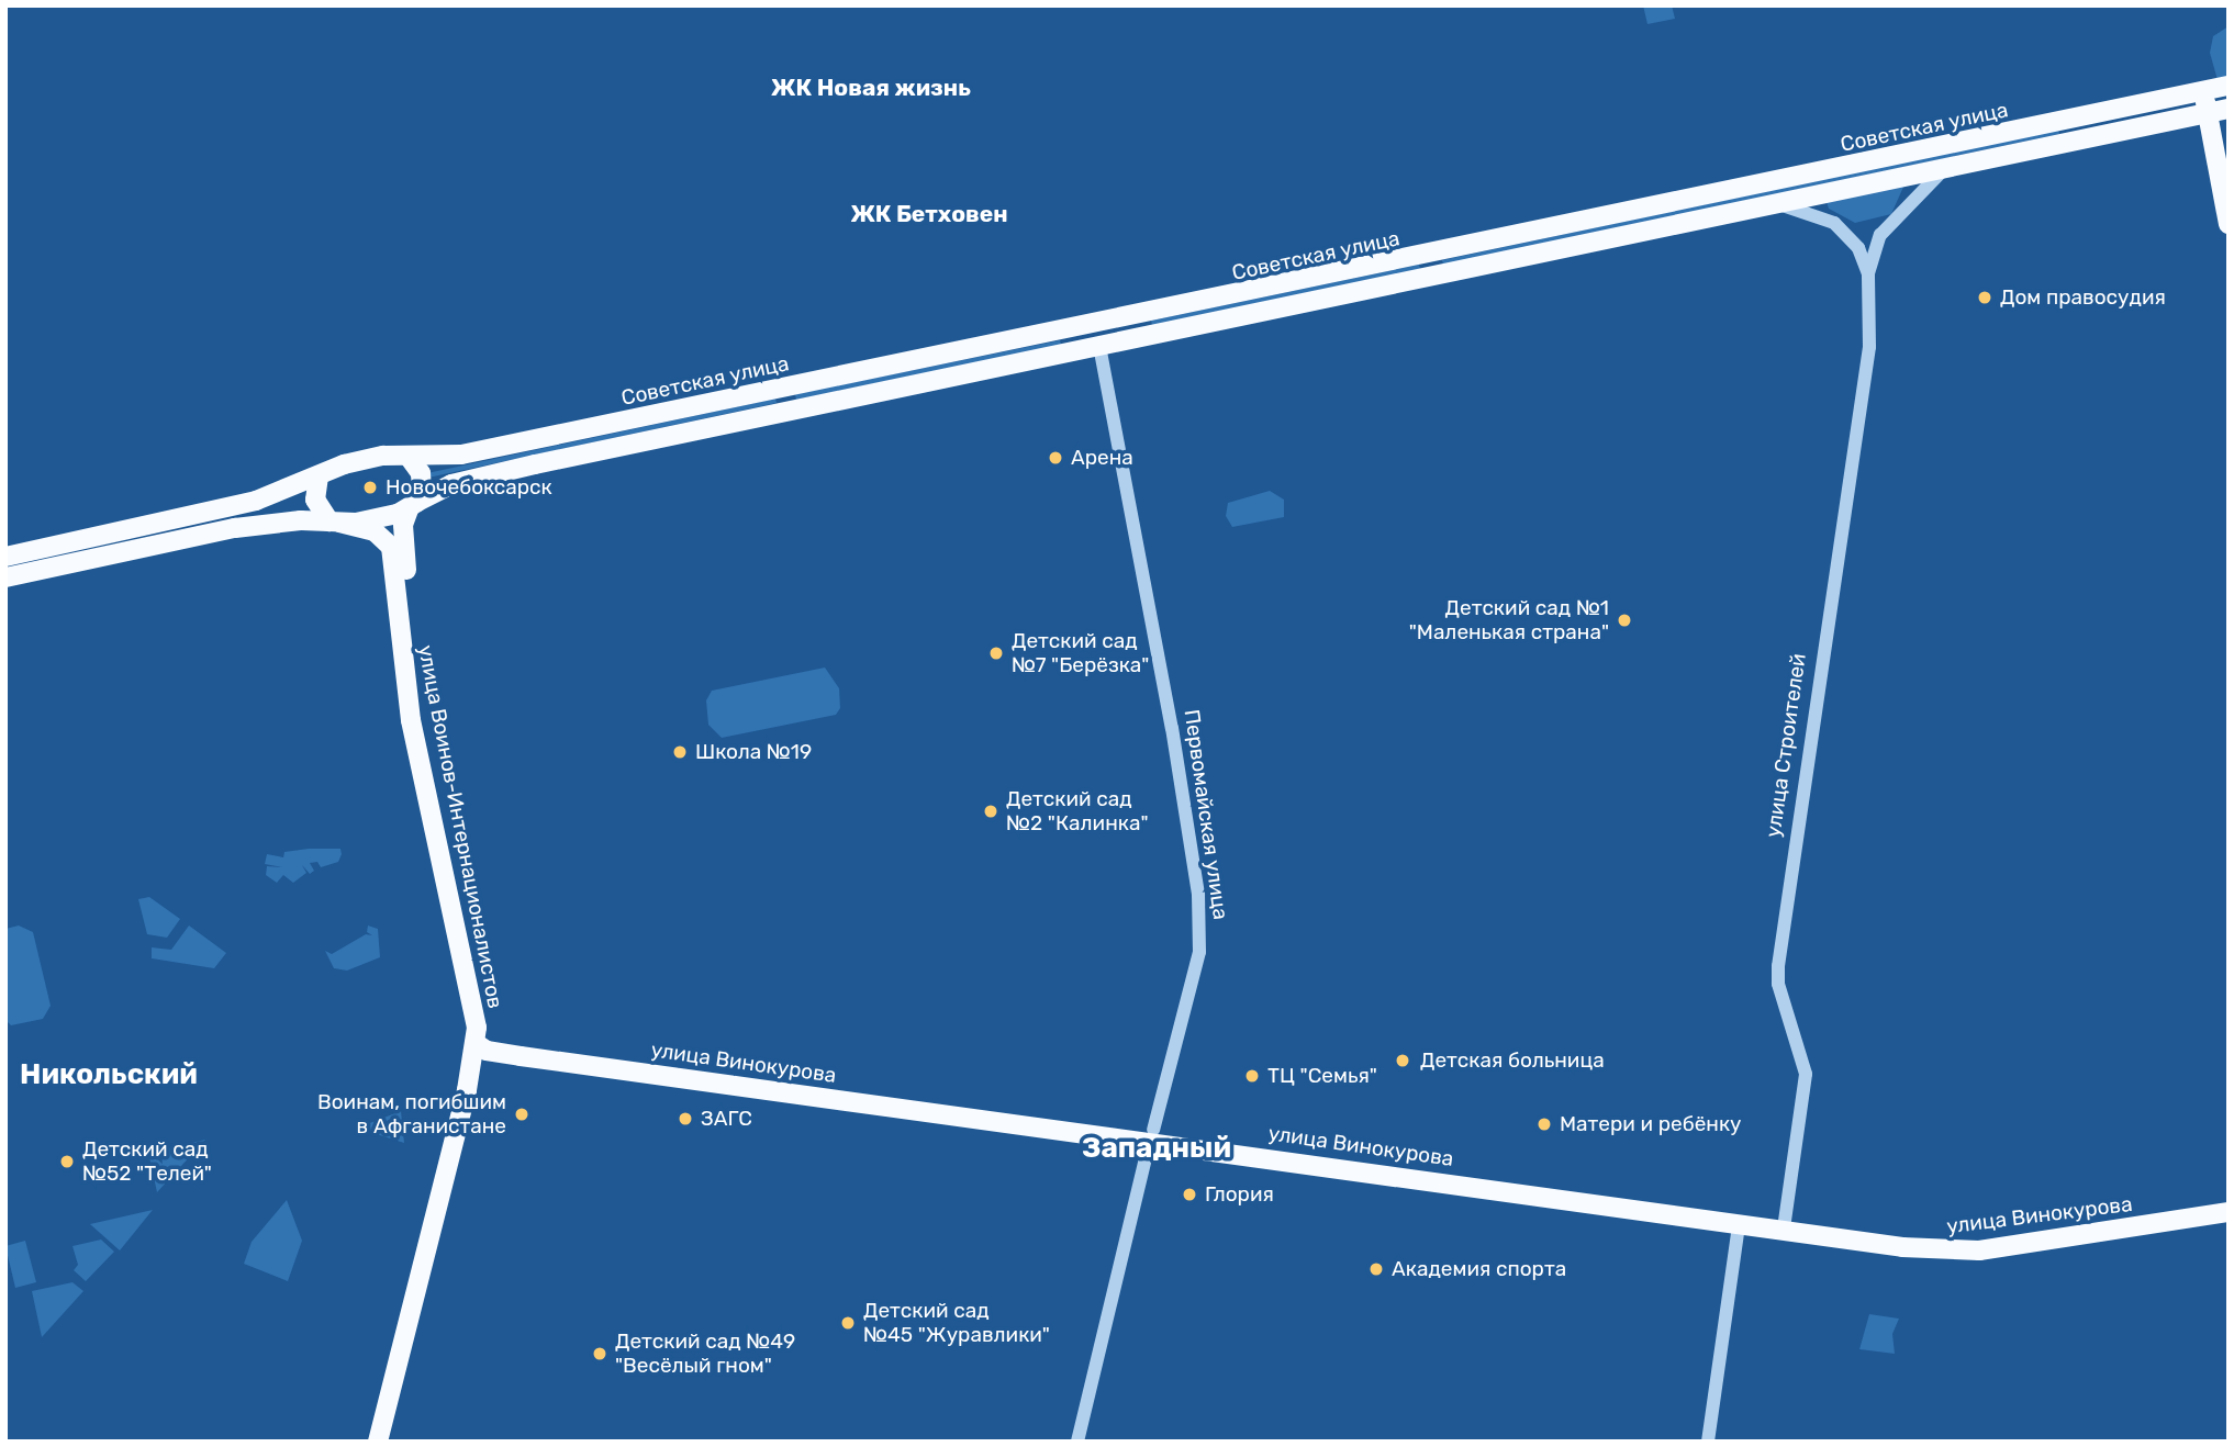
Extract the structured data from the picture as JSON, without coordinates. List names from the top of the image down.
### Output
{
  "streets": {
    "main road": [
      "Советская улица",
      "Первомайская улица",
      "улица Воинов-Интернационалистов",
      "улица Винокурова"
    ],
    "street": ["улица Строителей"]
  },
  "crossings": [
    ["Советская улица", "Первомайская улица"],
    ["Советская улица", "улица Воинов-Интернационалистов"],
    ["улица Строителей", "улица Винокурова"],
    ["Первомайская улица", "улица Винокурова"],
    ["улица Воинов-Интернационалистов", "улица Винокурова"]
  ],
  "districts": [
    "ЖК Новая жизнь",
    "ЖК Бетховен",
    "Никольский",
    "Западный"
  ],
  "places": [
    "Дом правосудия",
    "Арена",
    "Новочебоксарск",
    "Детский сад №1 \"Маленькая страна\"",
    "Детский сад №7 \"Берёзка\"",
    "Школа №19",
    "Детский сад №2 \"Калинка\"",
    "Детская больница",
    "ТЦ \"Семья\"",
    "Воинам, погибшим в Афганистане",
    "ЗАГС",
    "Матери и ребёнку",
    "Детский сад №52 \"Телей\"",
    "Глория",
    "Академия спорта",
    "Детский сад №45 \"Журавлики\"",
    "Детский сад №49 \"Весёлый гном\""
  ]
}
